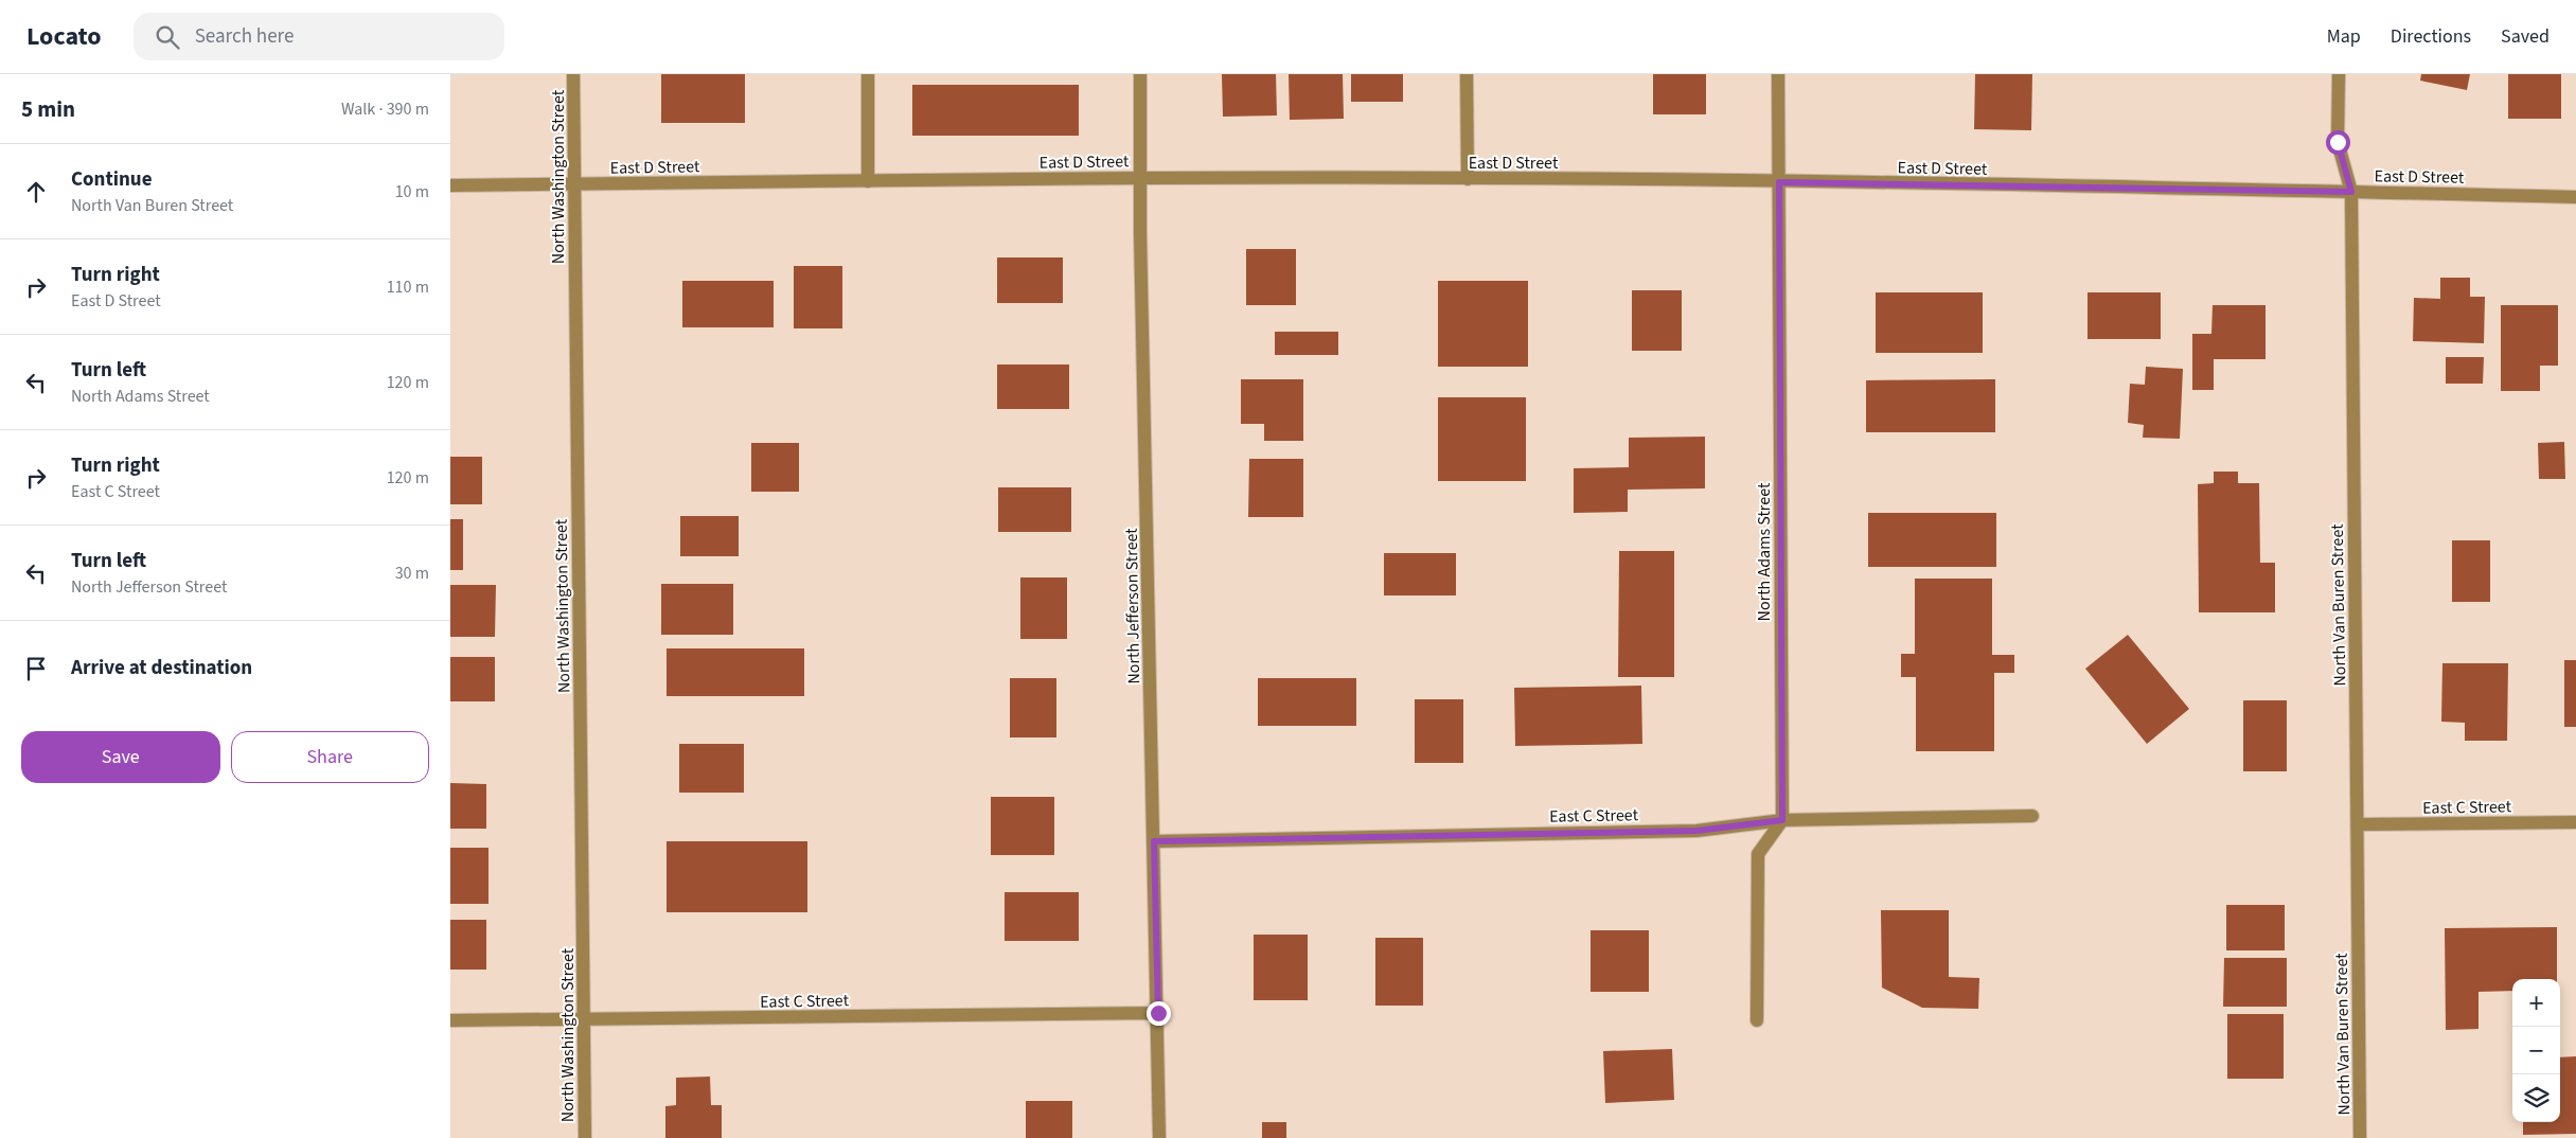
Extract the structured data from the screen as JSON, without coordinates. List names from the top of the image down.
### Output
{
  "streets": {
    "street": [
      "East D Street",
      "North Washington Street",
      "North Adams Street",
      "North Van Buren Street",
      "North Jefferson Street",
      "East C Street"
    ]
  },
  "crossings": [
    ["East D Street", "North Washington Street"],
    ["East D Street", "North Adams Street"],
    ["East D Street", "North Van Buren Street"],
    ["East D Street", "North Jefferson Street"],
    ["North Washington Street", "East C Street"],
    ["North Adams Street", "East C Street"],
    ["North Van Buren Street", "East C Street"],
    ["North Jefferson Street", "East C Street"]
  ],
  "page": {
    "header": "Locato",
    "search": "Search here",
    "nav": ["Map", "Directions", "Saved"],
    "heading": ["5 min", "Walk · 390 m"],
    "list": [
      ["Continue", "North Van Buren Street", "10 m"],
      ["Turn right", "East D Street", "110 m"],
      ["Turn left", "North Adams Street", "120 m"],
      ["Turn right", "East C Street", "120 m"],
      ["Turn left", "North Jefferson Street", "30 m"],
      "Arrive at destination"
    ],
    "buttons": ["Save", "Share"],
    "map_buttons": ["+", "−"]
  }
}
